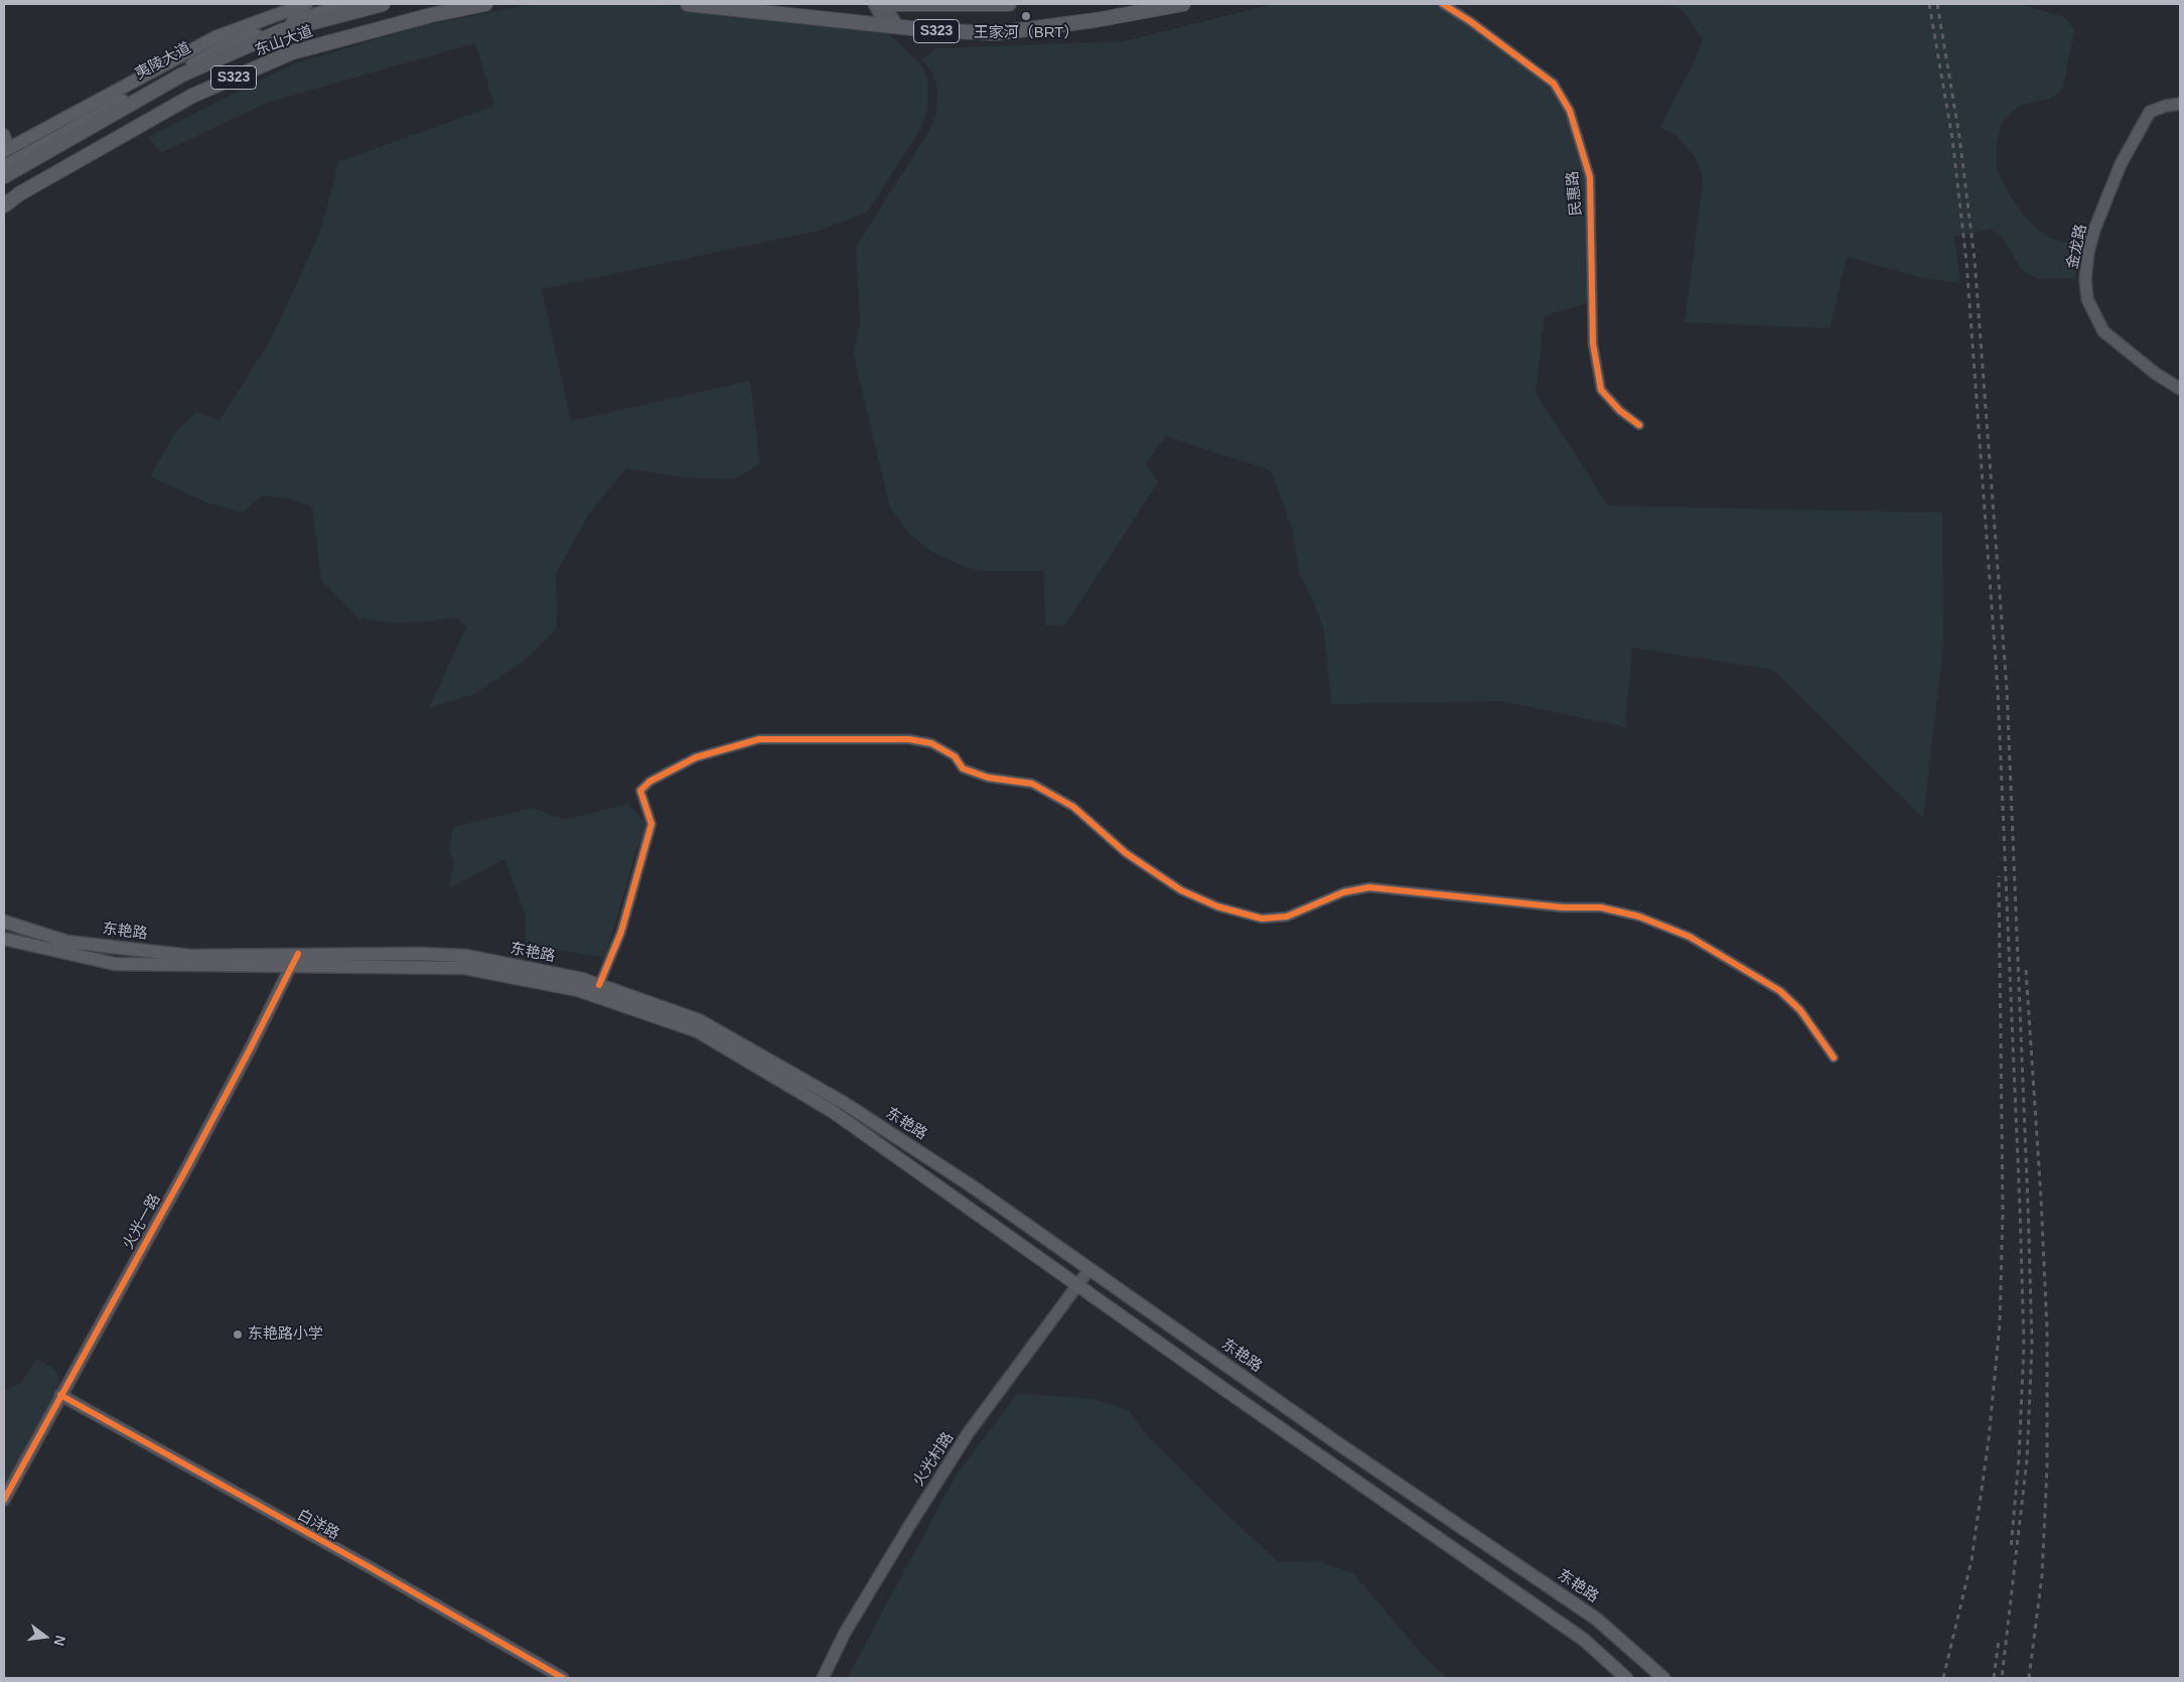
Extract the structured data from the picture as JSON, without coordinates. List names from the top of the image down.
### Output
{
  "streets": {
    "main road": [
      "S323",
      "东山大道",
      "夷陵大道",
      "东艳路"
    ],
    "street": [
      "民惠路",
      "金龙路",
      "火光一路",
      "火光村路",
      "白洋路"
    ]
  },
  "crossings": [
    ["东艳路", "火光一路"],
    ["东艳路", "火光村路"],
    ["火光一路", "白洋路"]
  ],
  "places": ["王家河（BRT）", "东艳路小学"],
  "north": "right"
}
